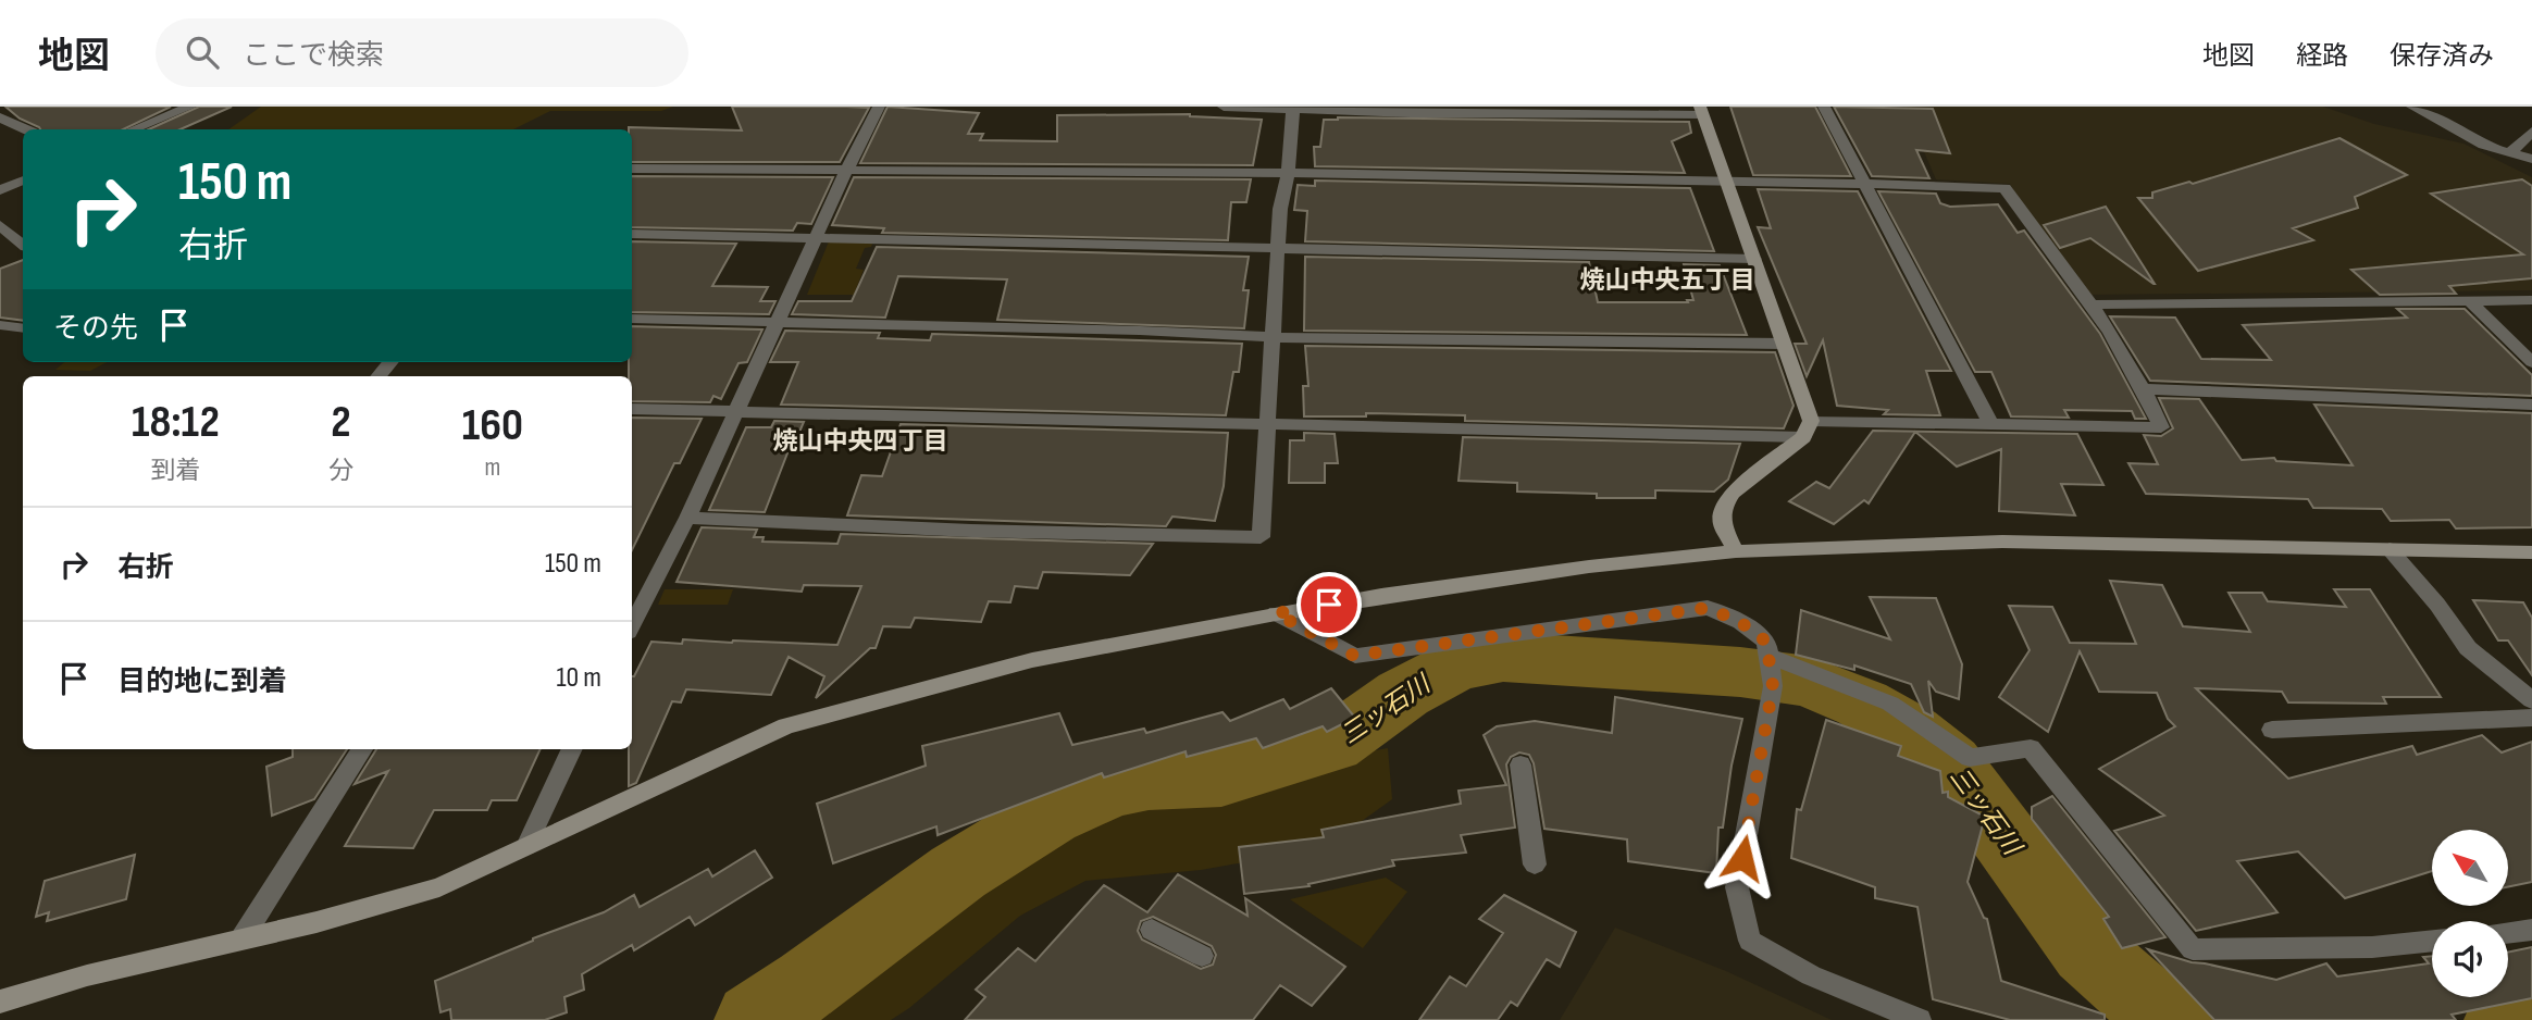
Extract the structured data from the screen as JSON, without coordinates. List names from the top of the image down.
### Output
{
  "districts": ["焼山中央五丁目", "焼山中央四丁目"],
  "water": ["三ッ石川"],
  "north": "top left",
  "page": {
    "header": "地図",
    "search": "ここで検索",
    "nav": ["地図", "経路", "保存済み"],
    "turn": ["150 m", "右折"],
    "then": "その先",
    "eta": [
      "18:12",
      "到着",
      "2",
      "分",
      "160",
      "m"
    ],
    "list": [
      {
        "name": "右折",
        "value": "150 m"
      },
      {
        "name": "目的地に到着",
        "value": "10 m"
      }
    ]
  }
}
